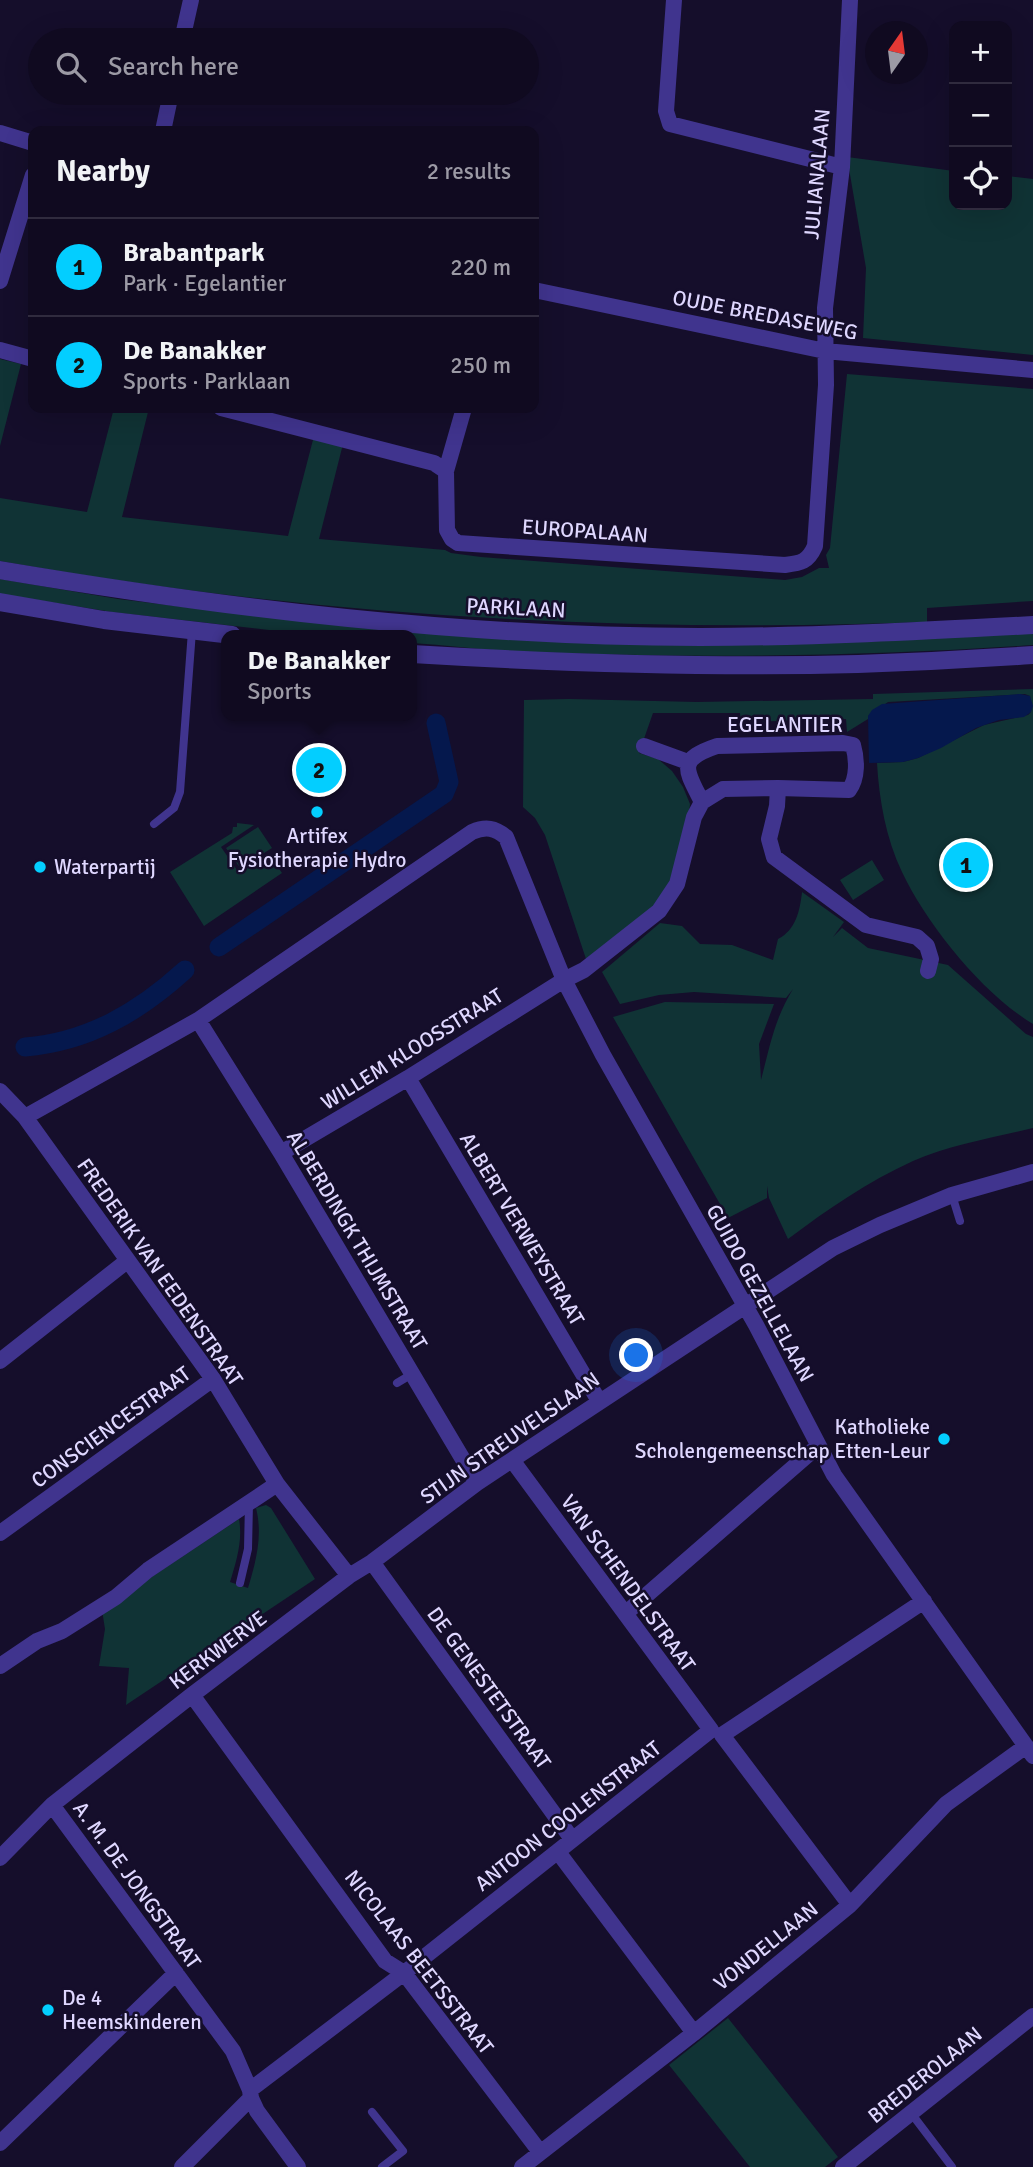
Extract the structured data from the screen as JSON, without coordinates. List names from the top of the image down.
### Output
{
  "streets": {
    "street": [
      "JULIANALAAN",
      "OUDE BREDASEWEG",
      "EUROPALAAN",
      "PARKLAAN",
      "EGELANTIER",
      "WILLEM KLOOSSTRAAT",
      "ALBERT VERWEYSTRAAT",
      "ALBERDINGK THIJMSTRAAT",
      "FREDERIK VAN EEDENSTRAAT",
      "GUIDO GEZELLELAAN",
      "CONSCIENCESTRAAT",
      "STIJN STREUVELSLAAN",
      "VAN SCHENDELSTRAAT",
      "KERKWERVE",
      "DE GENESTETSTRAAT",
      "ANTOON COOLENSTRAAT",
      "A. M. DE JONGSTRAAT",
      "VONDELLAAN",
      "NICOLAAS BEETSSTRAAT",
      "BREDEROLAAN"
    ]
  },
  "crossings": [
    ["JULIANALAAN", "OUDE BREDASEWEG"],
    ["JULIANALAAN", "EUROPALAAN"],
    ["OUDE BREDASEWEG", "EUROPALAAN"],
    ["WILLEM KLOOSSTRAAT", "ALBERT VERWEYSTRAAT"],
    ["WILLEM KLOOSSTRAAT", "ALBERDINGK THIJMSTRAAT"],
    ["WILLEM KLOOSSTRAAT", "GUIDO GEZELLELAAN"],
    ["ALBERT VERWEYSTRAAT", "STIJN STREUVELSLAAN"],
    ["ALBERDINGK THIJMSTRAAT", "GUIDO GEZELLELAAN"],
    ["ALBERDINGK THIJMSTRAAT", "STIJN STREUVELSLAAN"],
    ["FREDERIK VAN EEDENSTRAAT", "CONSCIENCESTRAAT"],
    ["GUIDO GEZELLELAAN", "STIJN STREUVELSLAAN"],
    ["GUIDO GEZELLELAAN", "ANTOON COOLENSTRAAT"],
    ["GUIDO GEZELLELAAN", "VONDELLAAN"],
    ["STIJN STREUVELSLAAN", "VAN SCHENDELSTRAAT"],
    ["STIJN STREUVELSLAAN", "KERKWERVE"],
    ["STIJN STREUVELSLAAN", "DE GENESTETSTRAAT"],
    ["VAN SCHENDELSTRAAT", "ANTOON COOLENSTRAAT"],
    ["VAN SCHENDELSTRAAT", "VONDELLAAN"],
    ["KERKWERVE", "A. M. DE JONGSTRAAT"],
    ["KERKWERVE", "NICOLAAS BEETSSTRAAT"],
    ["DE GENESTETSTRAAT", "ANTOON COOLENSTRAAT"],
    ["ANTOON COOLENSTRAAT", "A. M. DE JONGSTRAAT"],
    ["ANTOON COOLENSTRAAT", "NICOLAAS BEETSSTRAAT"],
    ["VONDELLAAN", "NICOLAAS BEETSSTRAAT"]
  ],
  "places": [
    "Artifex Fysiotherapie Hydro",
    "Waterpartij",
    "Katholieke Scholengemeenschap Etten-Leur",
    "De 4 Heemskinderen"
  ],
  "north": "top",
  "page": {
    "map_buttons": ["+", "−"],
    "search": "Search here",
    "heading": ["Nearby", "2 results"],
    "list": [
      {
        "mark": "1",
        "name": "Brabantpark",
        "note": "Park · Egelantier",
        "value": "220 m"
      },
      {
        "mark": "2",
        "name": "De Banakker",
        "note": "Sports · Parklaan",
        "value": "250 m"
      }
    ],
    "popup": ["De Banakker", "Sports"],
    "pins": ["2", "1"]
  }
}
